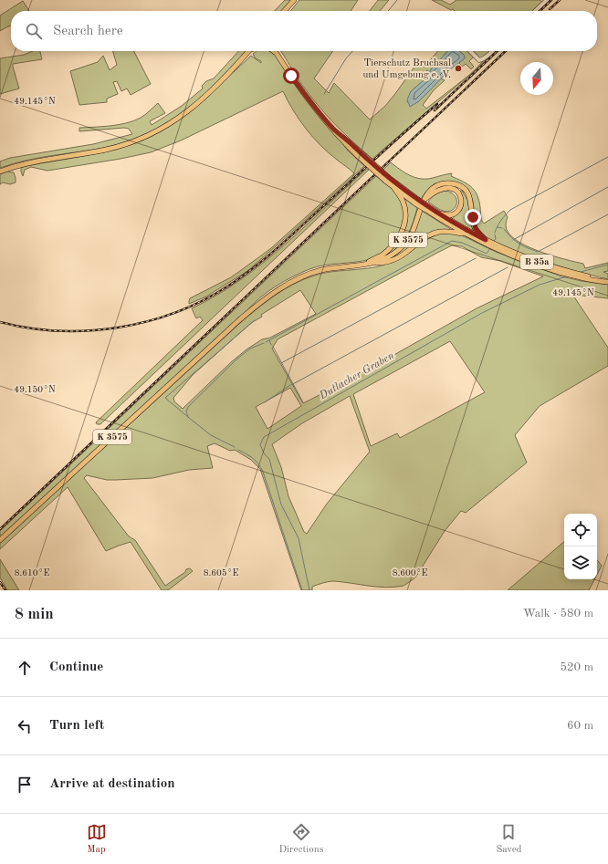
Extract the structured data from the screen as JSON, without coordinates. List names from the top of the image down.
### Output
{
  "streets": {
    "main road": ["K 3575", "B 35a"]
  },
  "water": ["Dutlacher Graben"],
  "places": ["Tierschutz Bruchsal und Umgebung e. V."],
  "north": "bottom",
  "page": {
    "search": "Search here",
    "heading": ["8 min", "Walk · 580 m"],
    "list": [
      ["Continue", "520 m"],
      ["Turn left", "60 m"],
      "Arrive at destination"
    ],
    "nav": ["Map", "Directions", "Saved"]
  },
  "coordinates": [
    "49.145°N",
    "49.150°N",
    "8.610°E",
    "8.605°E",
    "8.600°E"
  ]
}
